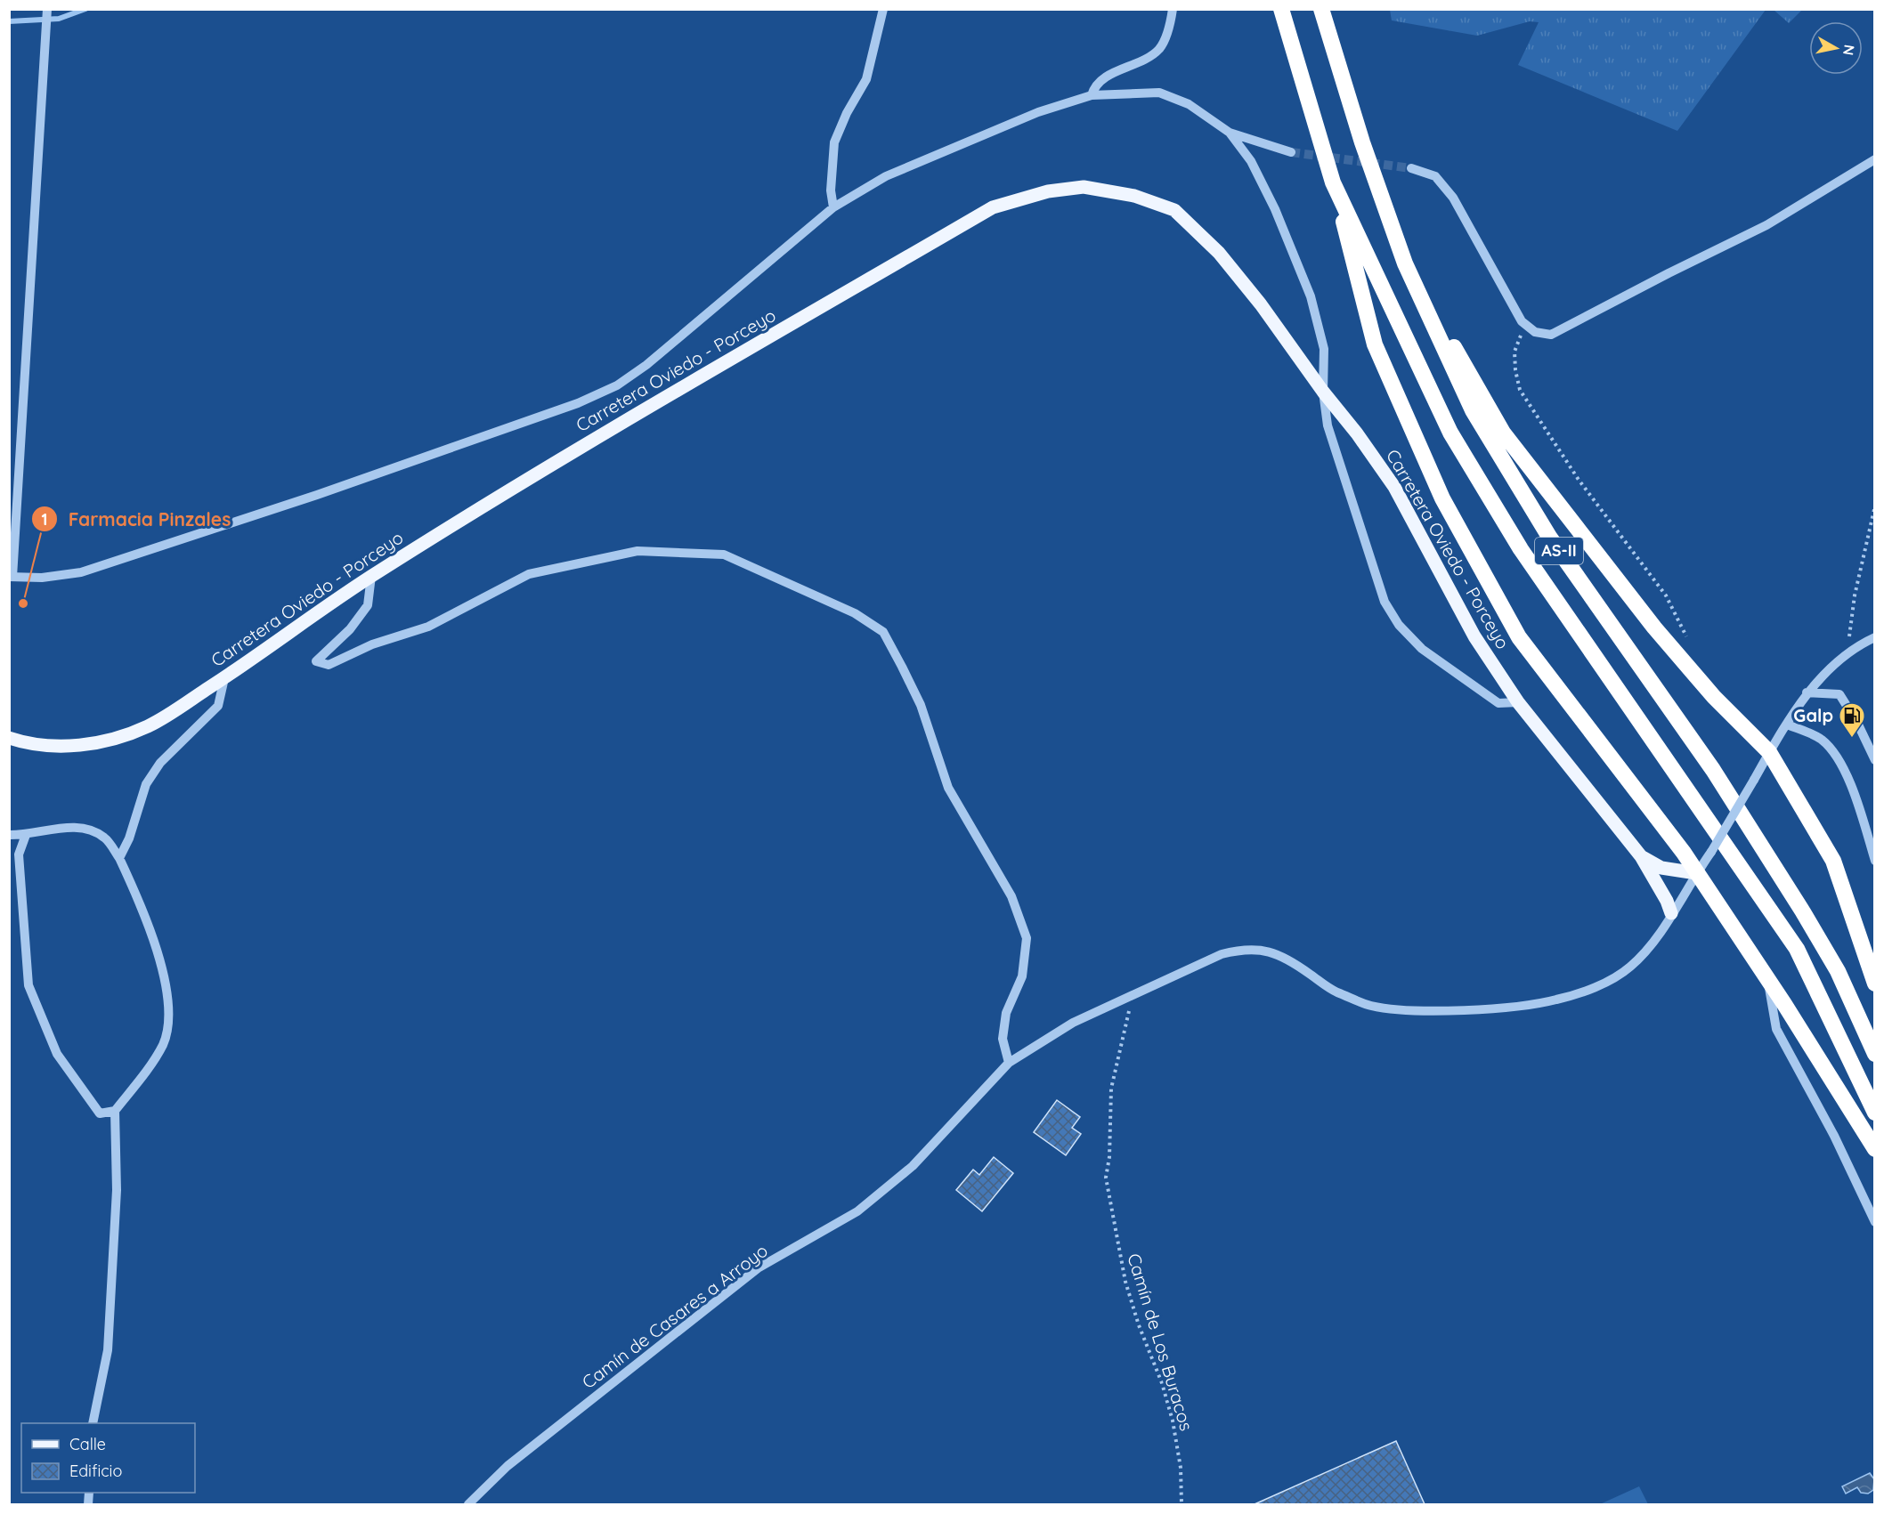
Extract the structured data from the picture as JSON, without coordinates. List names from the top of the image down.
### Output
{
  "streets": {
    "highway": ["AS-II"],
    "main road": ["Carretera Oviedo - Porceyo"],
    "street": ["Camín de Casares a Arroyo"],
    "path": ["Camín de Los Buracos"]
  },
  "crossings": [
    ["Carretera Oviedo - Porceyo", "Camín de Casares a Arroyo"],
    ["Camín de Casares a Arroyo", "Camín de Los Buracos"]
  ],
  "places": {
    "other": ["Farmacia Pinzales"],
    "fuel station": ["Galp"]
  },
  "legend": ["Calle", "Edificio"],
  "north": "right"
}
